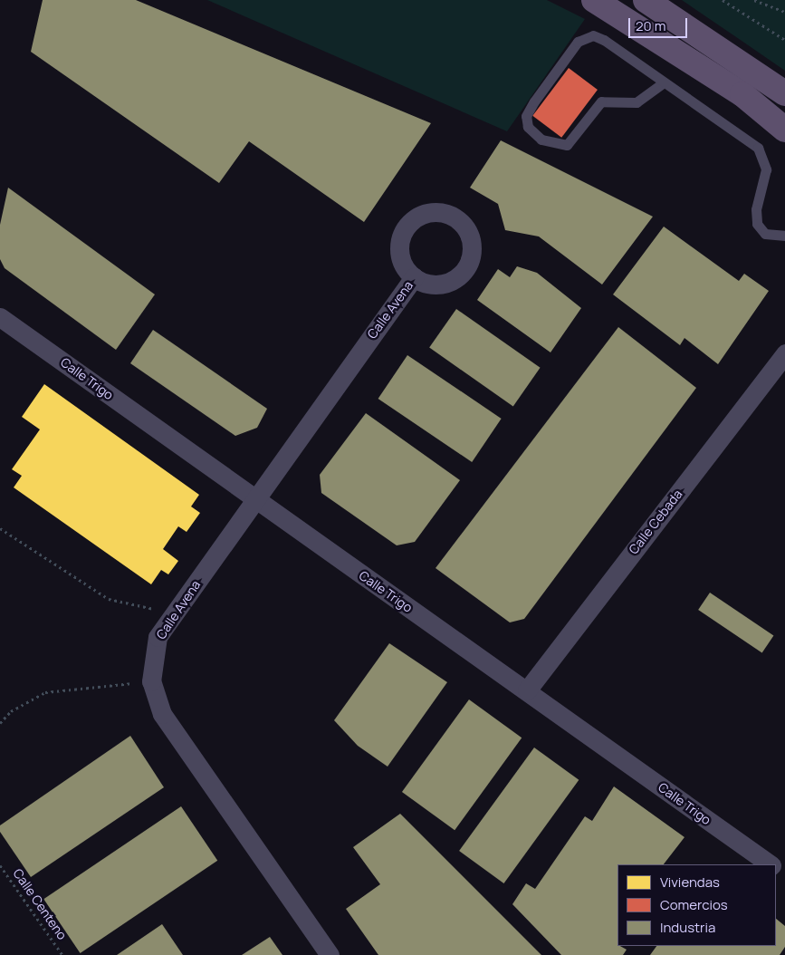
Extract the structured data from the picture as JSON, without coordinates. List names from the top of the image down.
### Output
{
  "streets": {
    "street": ["Calle Avena", "Calle Trigo", "Calle Cebada"],
    "path": ["Calle Centeno"]
  },
  "crossings": [
    ["Calle Avena", "Calle Trigo"],
    ["Calle Trigo", "Calle Cebada"]
  ],
  "legend": ["Viviendas", "Comercios", "Industria"],
  "scale_bar": "20 m"
}
